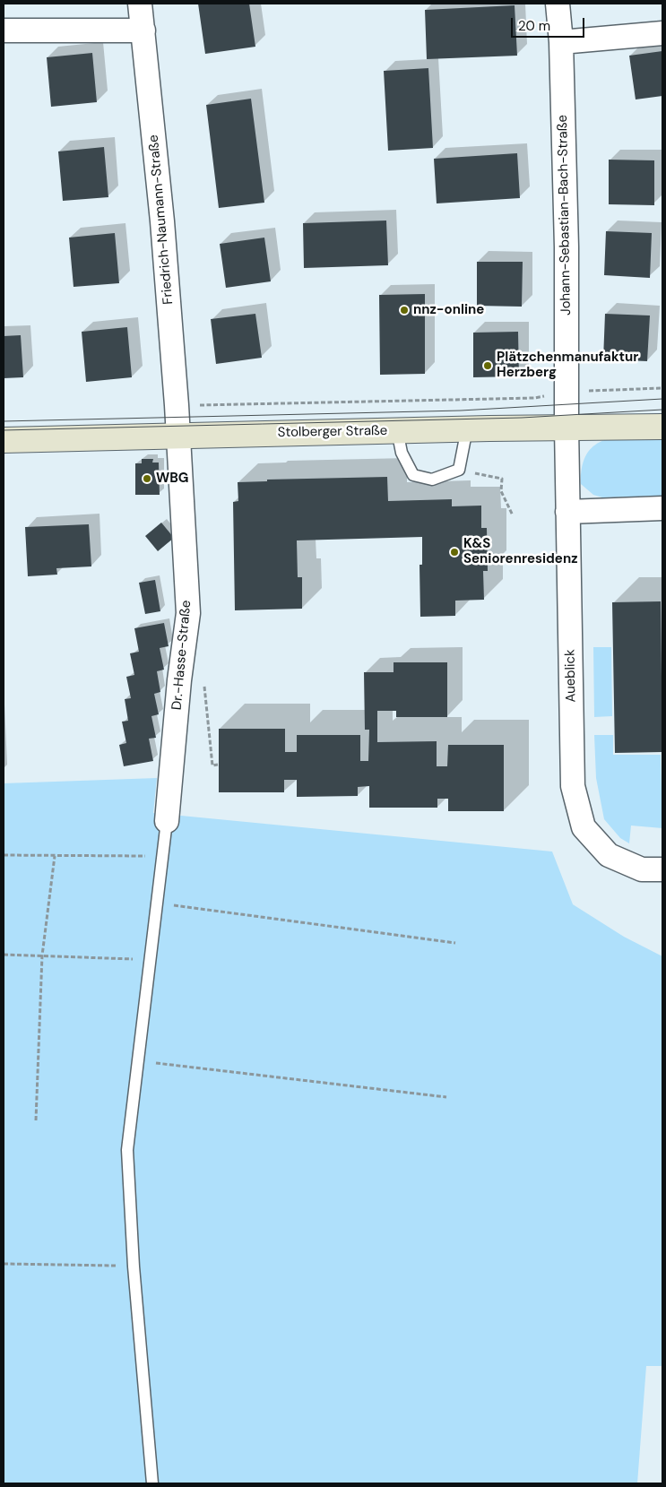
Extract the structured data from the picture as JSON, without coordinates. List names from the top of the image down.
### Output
{
  "streets": {
    "main road": ["Stolberger Straße"],
    "street": [
      "Johann-Sebastian-Bach-Straße",
      "Friedrich-Naumann-Straße",
      "Dr.-Hasse-Straße",
      "Aueblick"
    ]
  },
  "crossings": [
    ["Johann-Sebastian-Bach-Straße", "Stolberger Straße"],
    ["Johann-Sebastian-Bach-Straße", "Aueblick"],
    ["Friedrich-Naumann-Straße", "Stolberger Straße"],
    ["Friedrich-Naumann-Straße", "Dr.-Hasse-Straße"],
    ["Stolberger Straße", "Dr.-Hasse-Straße"],
    ["Stolberger Straße", "Aueblick"]
  ],
  "places": [
    "nnz-online",
    "Plätzchenmanufaktur Herzberg",
    "WBG",
    "K&S Seniorenresidenz"
  ],
  "scale_bar": "20 m"
}
